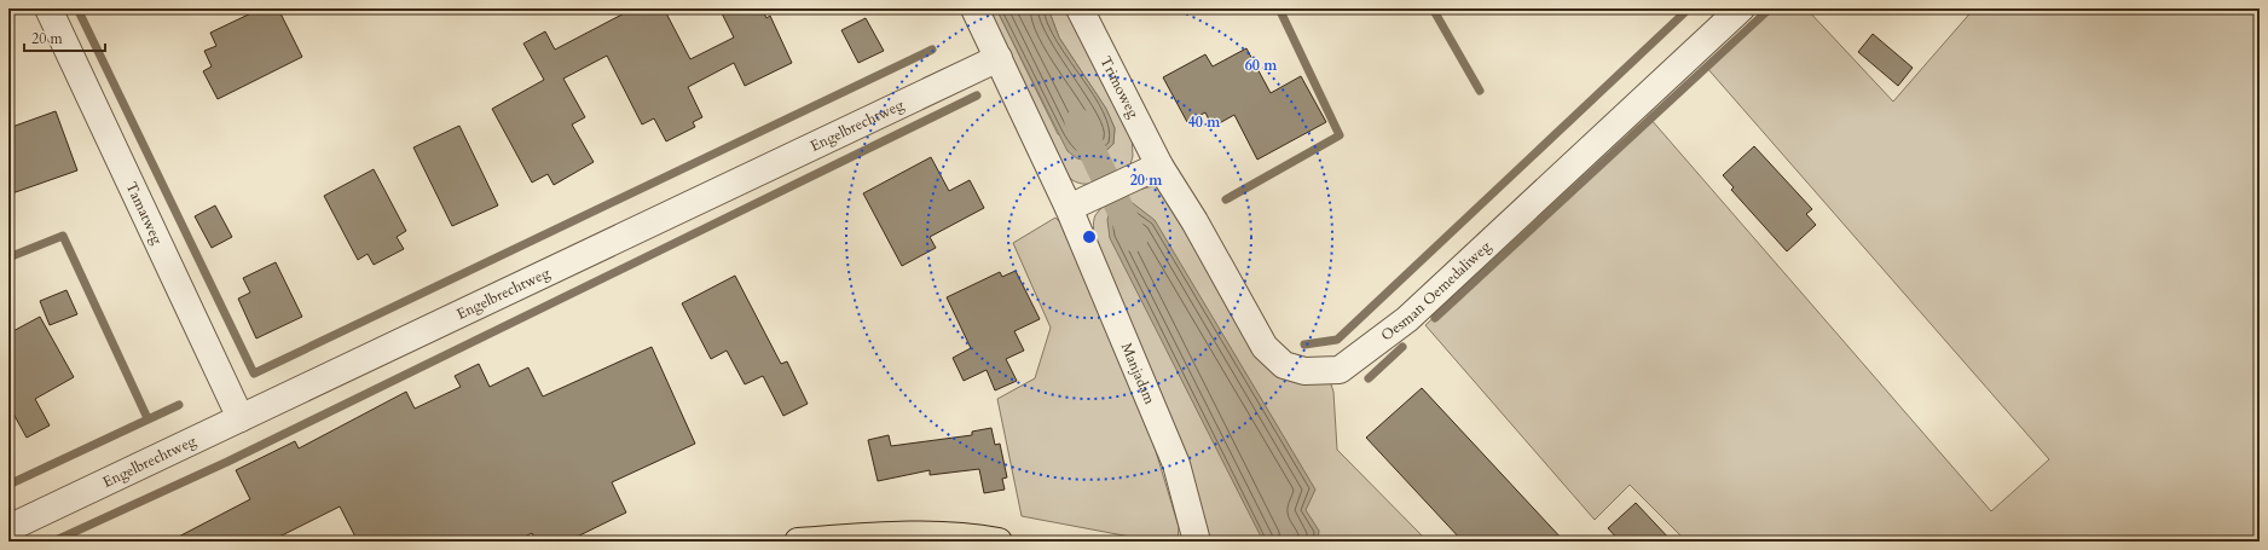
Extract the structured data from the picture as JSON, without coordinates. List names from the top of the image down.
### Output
{
  "streets": {
    "street": [
      "Trimoweg",
      "Engelbrechtweg",
      "Tamatweg",
      "Oesman Oemedaliweg",
      "Manjadam"
    ]
  },
  "crossings": [
    ["Trimoweg", "Oesman Oemedaliweg"],
    ["Engelbrechtweg", "Tamatweg"],
    ["Engelbrechtweg", "Manjadam"]
  ],
  "scale_bar": "20 m",
  "rings": ["60 m", "40 m", "20 m"]
}
